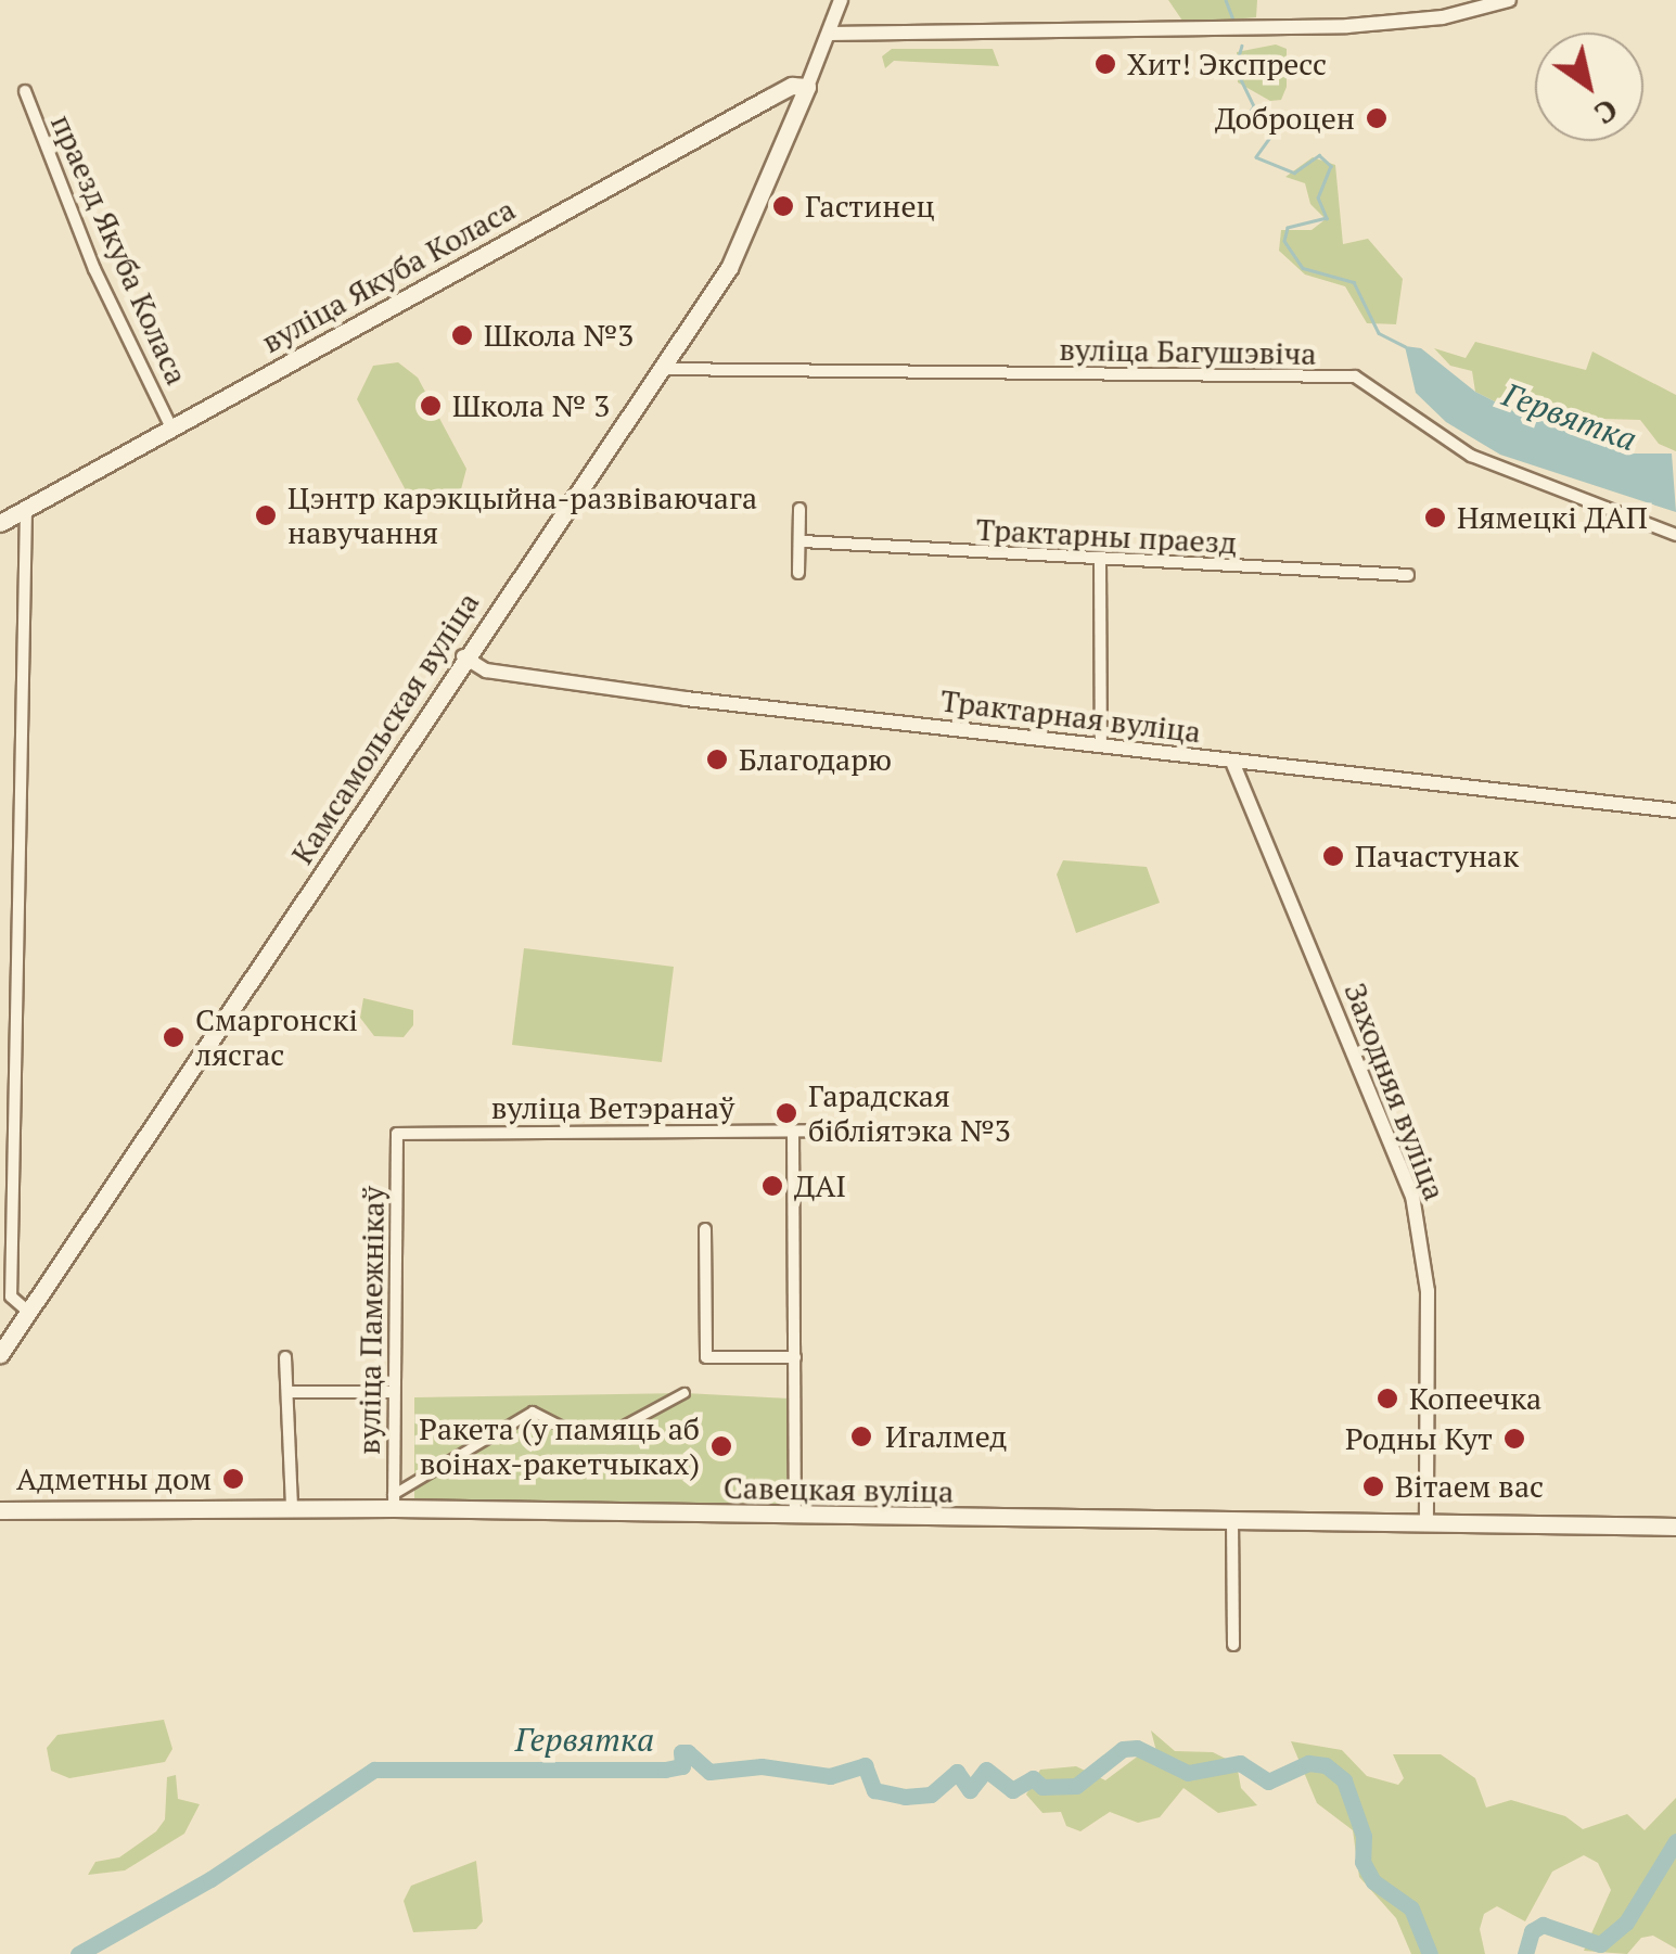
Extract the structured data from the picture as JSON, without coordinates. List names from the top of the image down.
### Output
{
  "streets": {
    "main road": ["вуліца Якуба Коласа", "Камсамольская вуліца", "Савецкая вуліца"],
    "street": [
      "праезд Якуба Коласа",
      "вуліца Багушэвіча",
      "Трактарны праезд",
      "Трактарная вуліца",
      "Заходняя вуліца",
      "вуліца Ветэранаў",
      "вуліца Памежнікаў"
    ]
  },
  "crossings": [
    ["праезд Якуба Коласа", "вуліца Якуба Коласа"],
    ["вуліца Якуба Коласа", "Камсамольская вуліца"],
    ["вуліца Багушэвіча", "Камсамольская вуліца"],
    ["Трактарная вуліца", "Камсамольская вуліца"],
    ["Трактарная вуліца", "Заходняя вуліца"],
    ["Заходняя вуліца", "Савецкая вуліца"],
    ["вуліца Ветэранаў", "вуліца Памежнікаў"],
    ["вуліца Памежнікаў", "Савецкая вуліца"]
  ],
  "water": ["Гервятка"],
  "places": [
    "Хит! Экспресс",
    "Доброцен",
    "Гастинец",
    "Школа №3",
    "Школа № 3",
    "Цэнтр карэкцыйна-развіваючага навучання",
    "Нямецкі ДАП",
    "Благодарю",
    "Пачастунак",
    "Смаргонскі лясгас",
    "Гарадская бібліятэка №3",
    "ДАІ",
    "Копеечка",
    "Игалмед",
    "Родны Кут",
    "Ракета (у памяць аб воінах-ракетчыках)",
    "Адметны дом",
    "Вітаем вас"
  ],
  "north": "bottom right"
}
